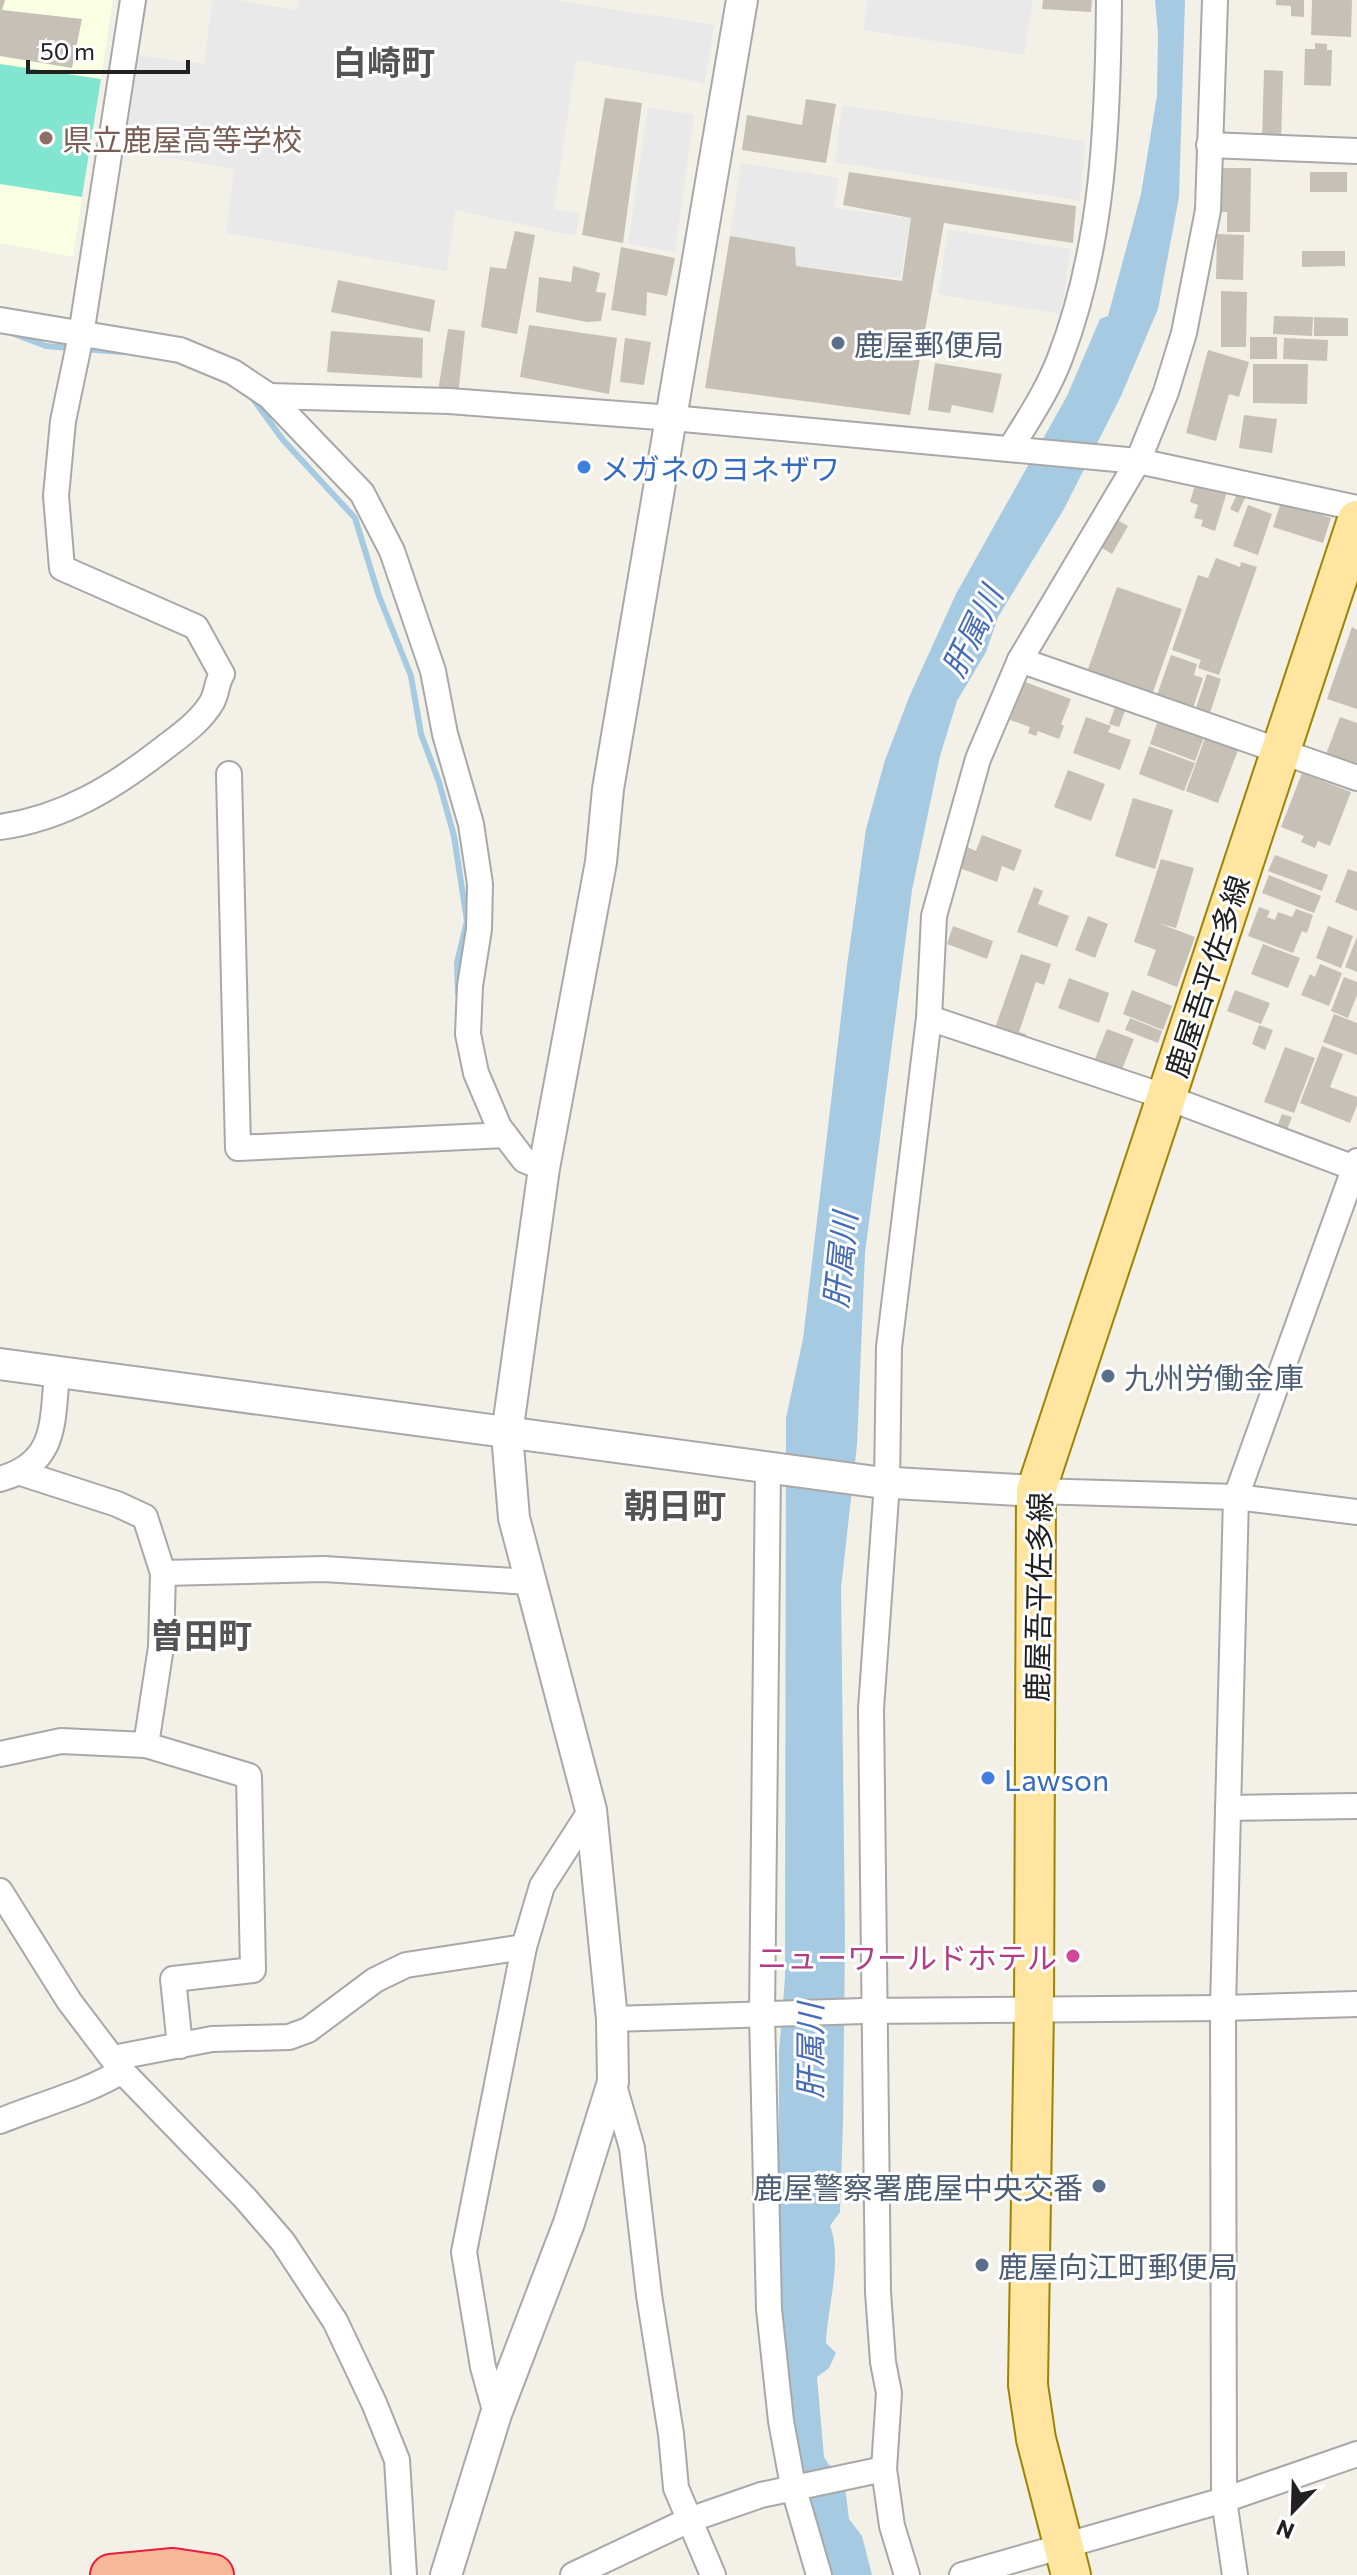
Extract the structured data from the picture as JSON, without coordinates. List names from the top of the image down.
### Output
{
  "streets": {
    "main road": ["鹿屋吾平佐多線"]
  },
  "districts": ["白崎町", "朝日町", "曽田町"],
  "water": ["肝属川"],
  "places": [
    "県立鹿屋高等学校",
    "鹿屋郵便局",
    "メガネのヨネザワ",
    "九州労働金庫",
    "Lawson",
    "ニューワールドホテル",
    "鹿屋警察署鹿屋中央交番",
    "鹿屋向江町郵便局"
  ],
  "scale_bar": "50 m",
  "north": "bottom left"
}
